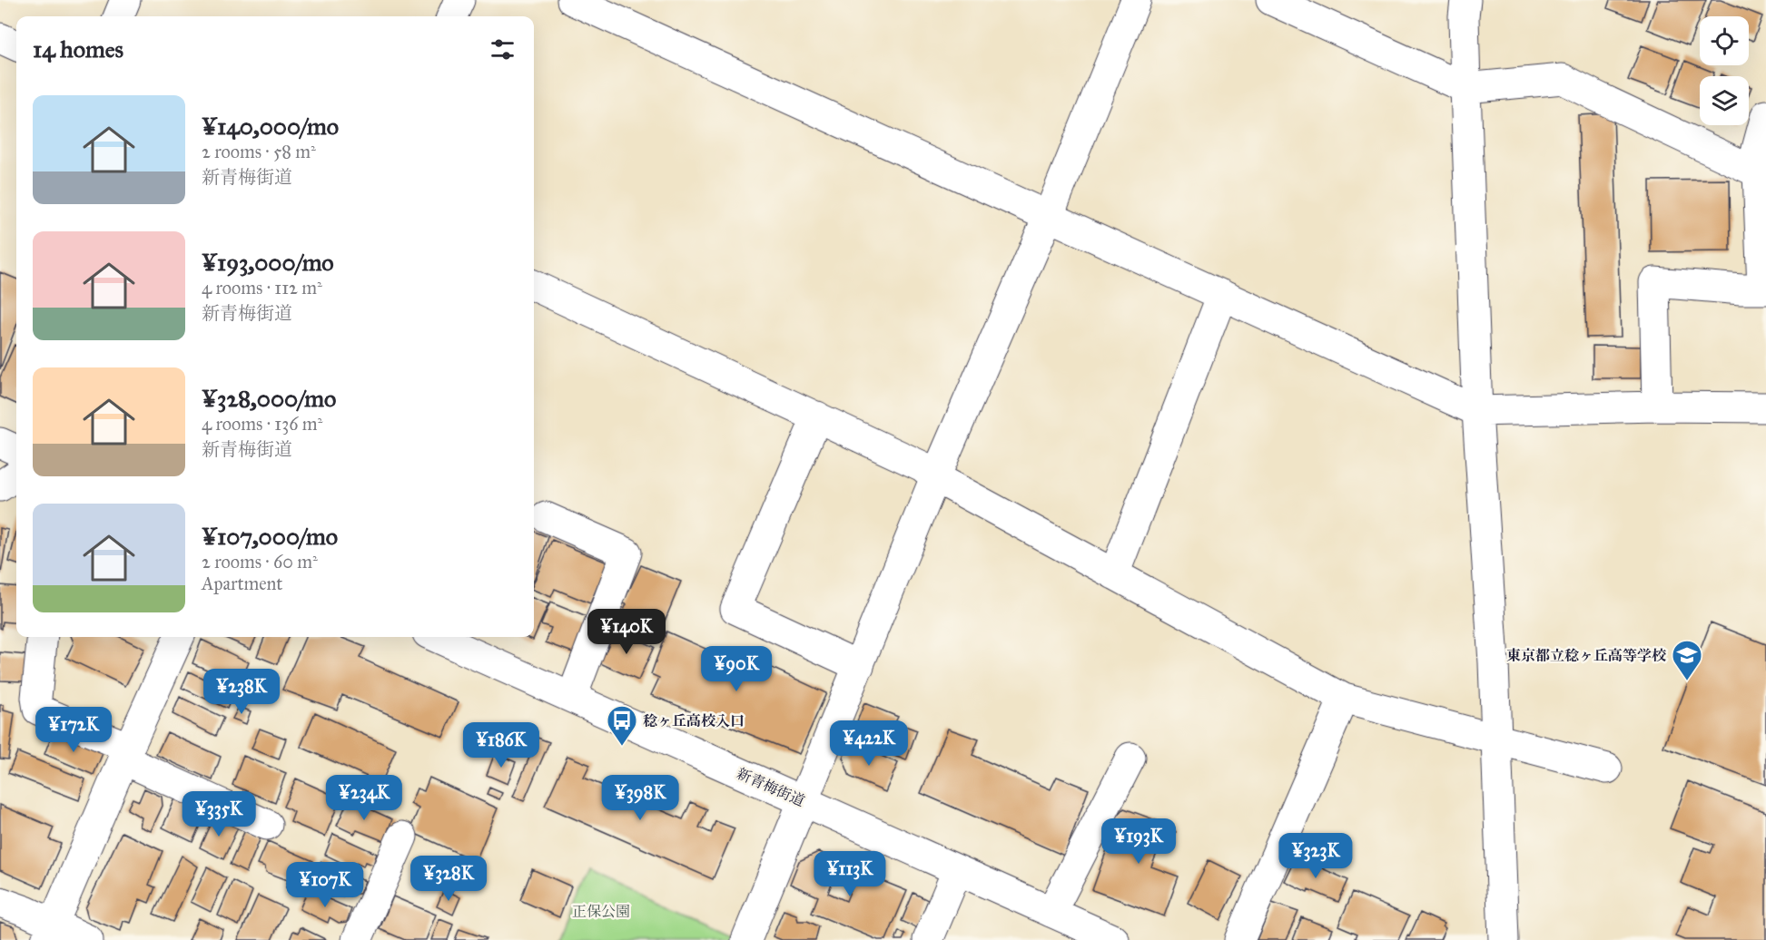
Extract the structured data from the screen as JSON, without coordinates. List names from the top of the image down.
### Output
{
  "streets": {
    "street": ["新青梅街道"]
  },
  "parks": ["正保公園"],
  "places": {
    "school or university": ["東京都立稔ヶ丘高等学校"],
    "bus stop": ["稔ヶ丘高校入口"]
  },
  "page": {
    "heading": "14 homes",
    "list": [
      {
        "name": "¥140,000/mo",
        "note": "2 rooms · 58 m² · 新青梅街道"
      },
      {
        "name": "¥193,000/mo",
        "note": "4 rooms · 112 m² · 新青梅街道"
      },
      {
        "name": "¥328,000/mo",
        "note": "4 rooms · 136 m² · 新青梅街道"
      },
      {
        "name": "¥107,000/mo",
        "note": "2 rooms · 60 m² · Apartment"
      }
    ],
    "price": [
      "¥140K",
      "¥90K",
      "¥238K",
      "¥172K",
      "¥422K",
      "¥186K",
      "¥234K",
      "¥398K",
      "¥335K",
      "¥193K",
      "¥323K",
      "¥113K",
      "¥328K",
      "¥107K"
    ]
  }
}
